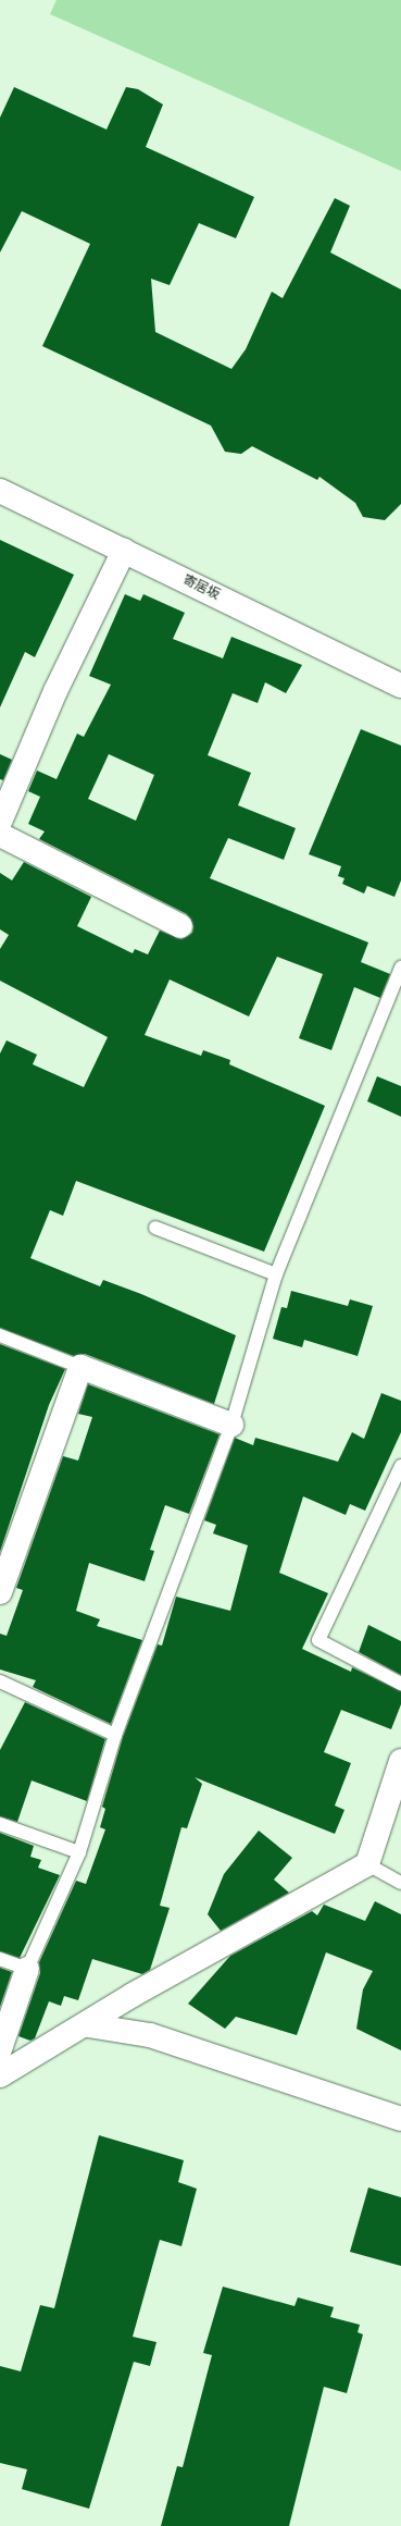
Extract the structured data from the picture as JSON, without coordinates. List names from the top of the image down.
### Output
{
  "streets": {
    "street": ["寄居坂"]
  }
}
